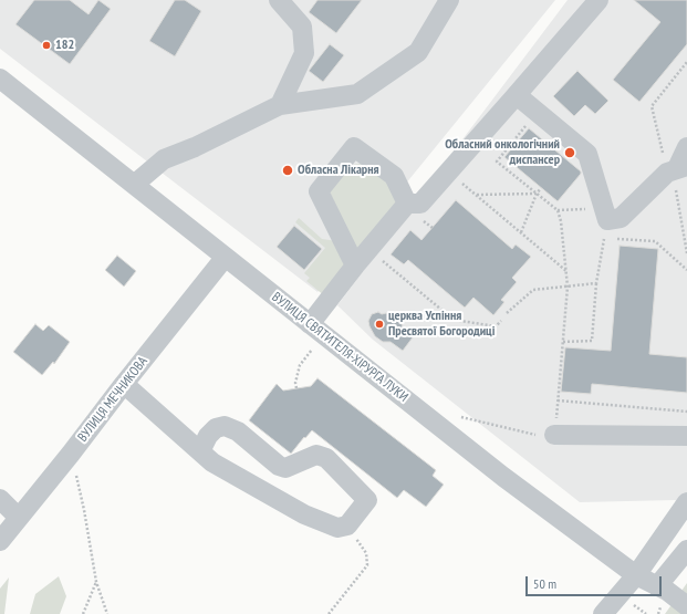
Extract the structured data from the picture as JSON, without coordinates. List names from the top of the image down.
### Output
{
  "streets": {
    "street": ["ВУЛИЦЯ СВЯТИТЕЛЯ-ХІРУРГА ЛУКИ", "ВУЛИЦЯ МЕЧНИКОВА"]
  },
  "crossings": [
    ["ВУЛИЦЯ СВЯТИТЕЛЯ-ХІРУРГА ЛУКИ", "ВУЛИЦЯ МЕЧНИКОВА"]
  ],
  "places": [
    "182",
    "Обласний онкологічний диспансер",
    "Обласна Лікарня",
    "церква Успіння Пресвятої Богородиці"
  ],
  "scale_bar": "50 m"
}
